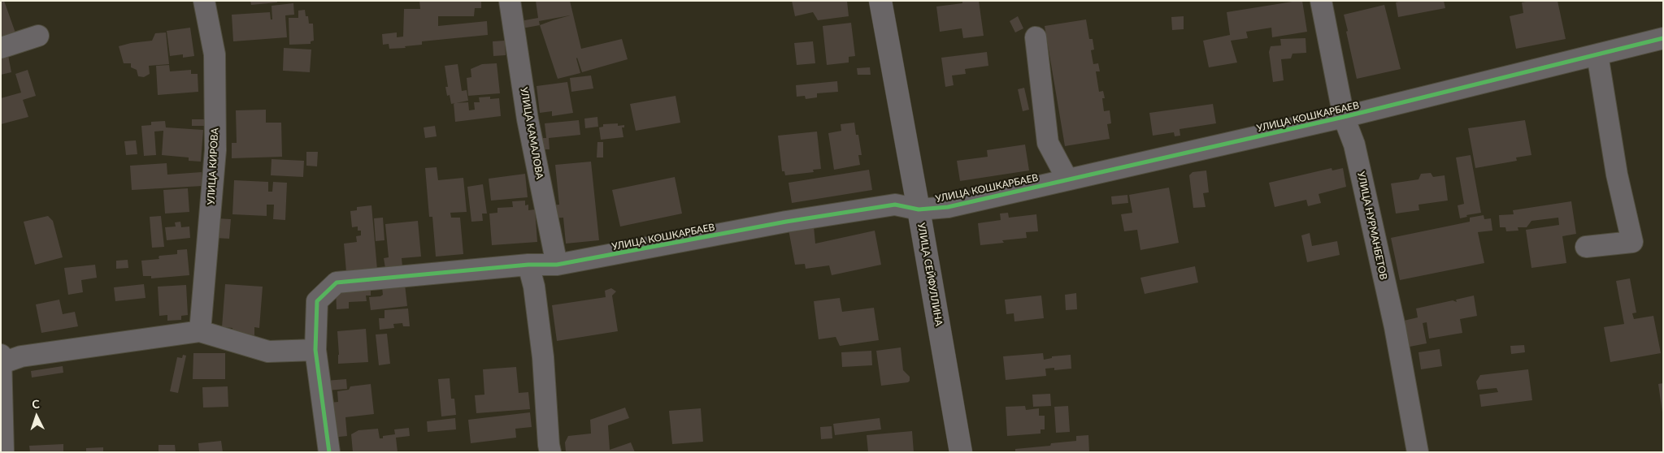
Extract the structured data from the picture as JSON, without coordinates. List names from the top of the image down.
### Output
{
  "streets": {
    "street": [
      "УЛИЦА КОШКАРБАЕВ",
      "УЛИЦА КАМАЛОВА",
      "УЛИЦА КИРОВА",
      "УЛИЦА НУРМАНБЕТОВ",
      "УЛИЦА СЕЙФУЛЛИНА"
    ]
  },
  "crossings": [
    ["УЛИЦА КОШКАРБАЕВ", "УЛИЦА КАМАЛОВА"],
    ["УЛИЦА КОШКАРБАЕВ", "УЛИЦА НУРМАНБЕТОВ"],
    ["УЛИЦА КОШКАРБАЕВ", "УЛИЦА СЕЙФУЛЛИНА"]
  ],
  "north": "top"
}
